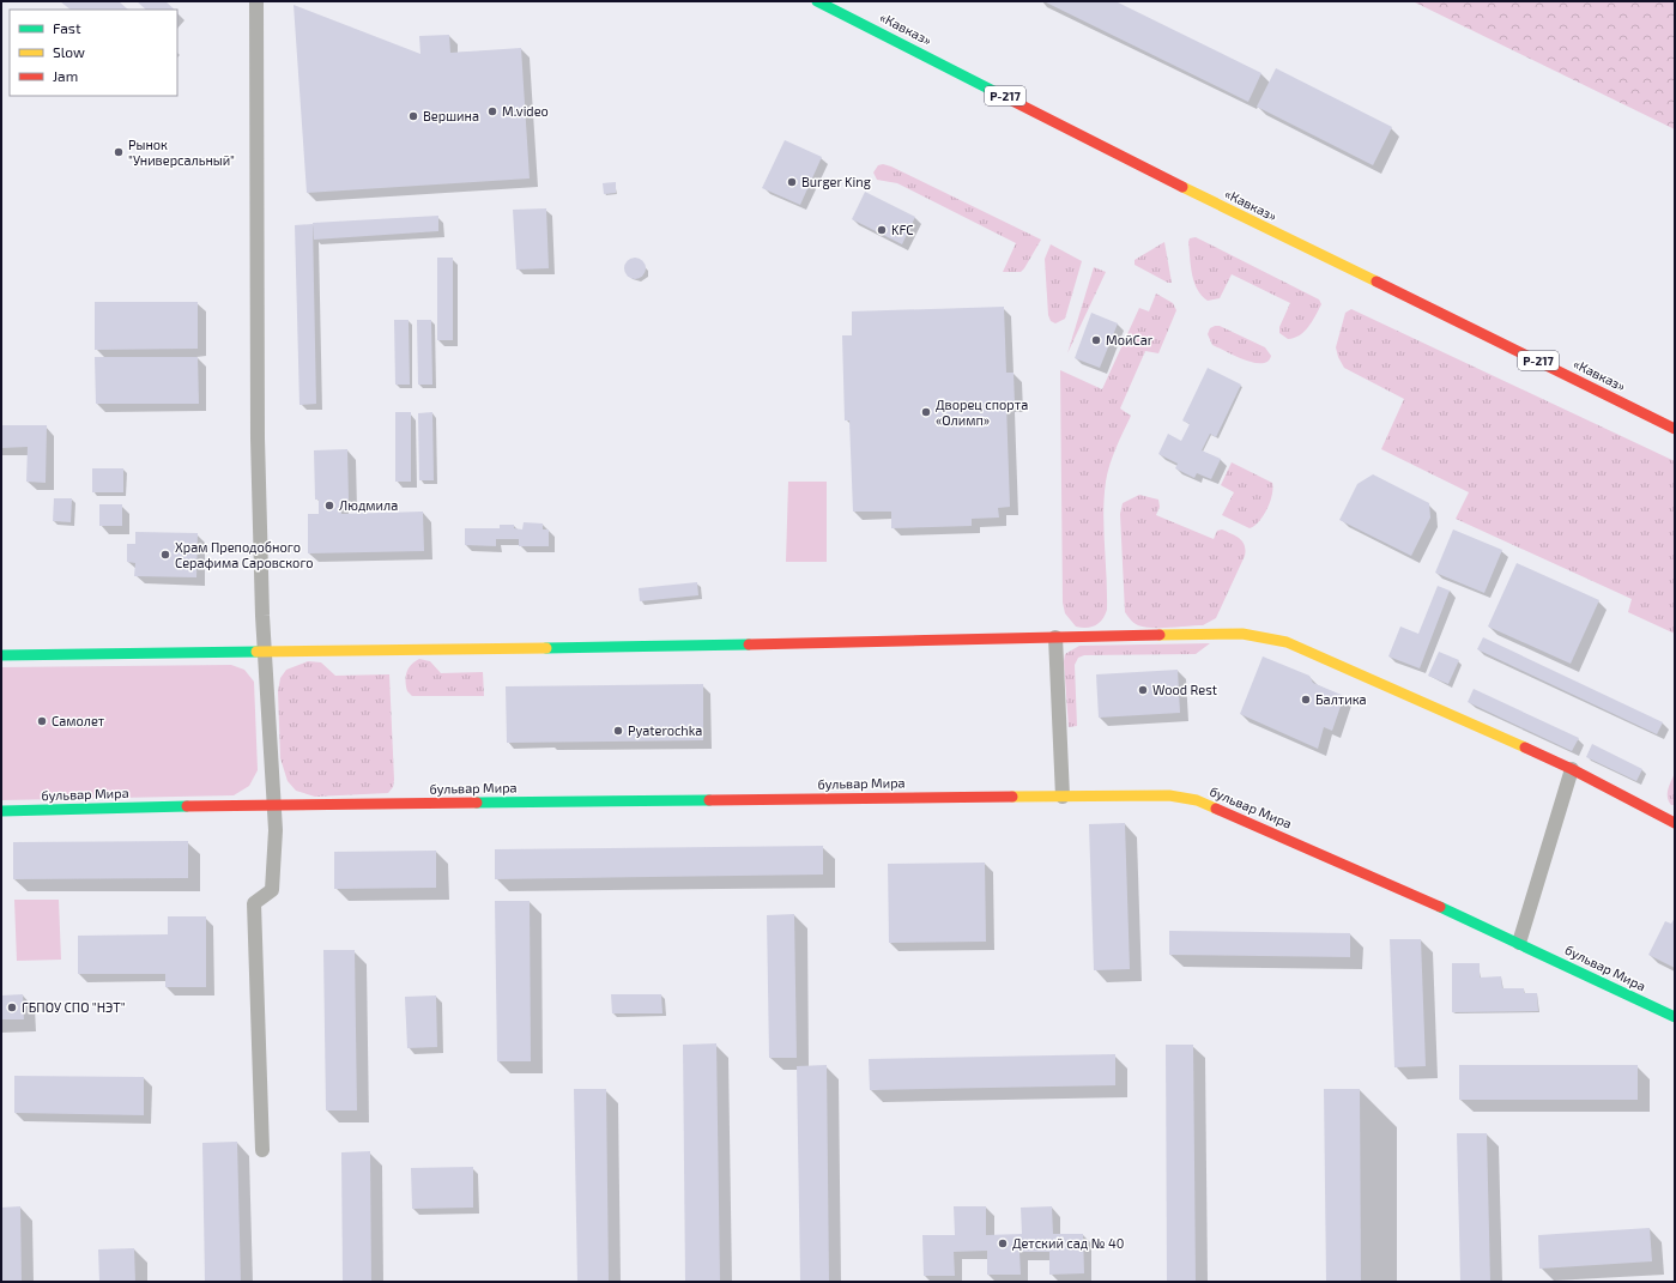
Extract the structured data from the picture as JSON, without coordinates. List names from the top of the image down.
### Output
{
  "streets": {
    "main road": ["«Кавказ»", "Р-217", "бульвар Мира"]
  },
  "places": [
    "M.video",
    "Вершина",
    "Рынок \"Универсальный\"",
    "Burger King",
    "KFC",
    "МойCar",
    "Дворец спорта «Олимп»",
    "Людмила",
    "Храм Преподобного Серафима Саровского",
    "Wood Rest",
    "Балтика",
    "Самолет",
    "Pyaterochka",
    "ГБПОУ СПО \"НЭТ\"",
    "Детский сад № 40"
  ],
  "legend": ["Fast", "Slow", "Jam"]
}
